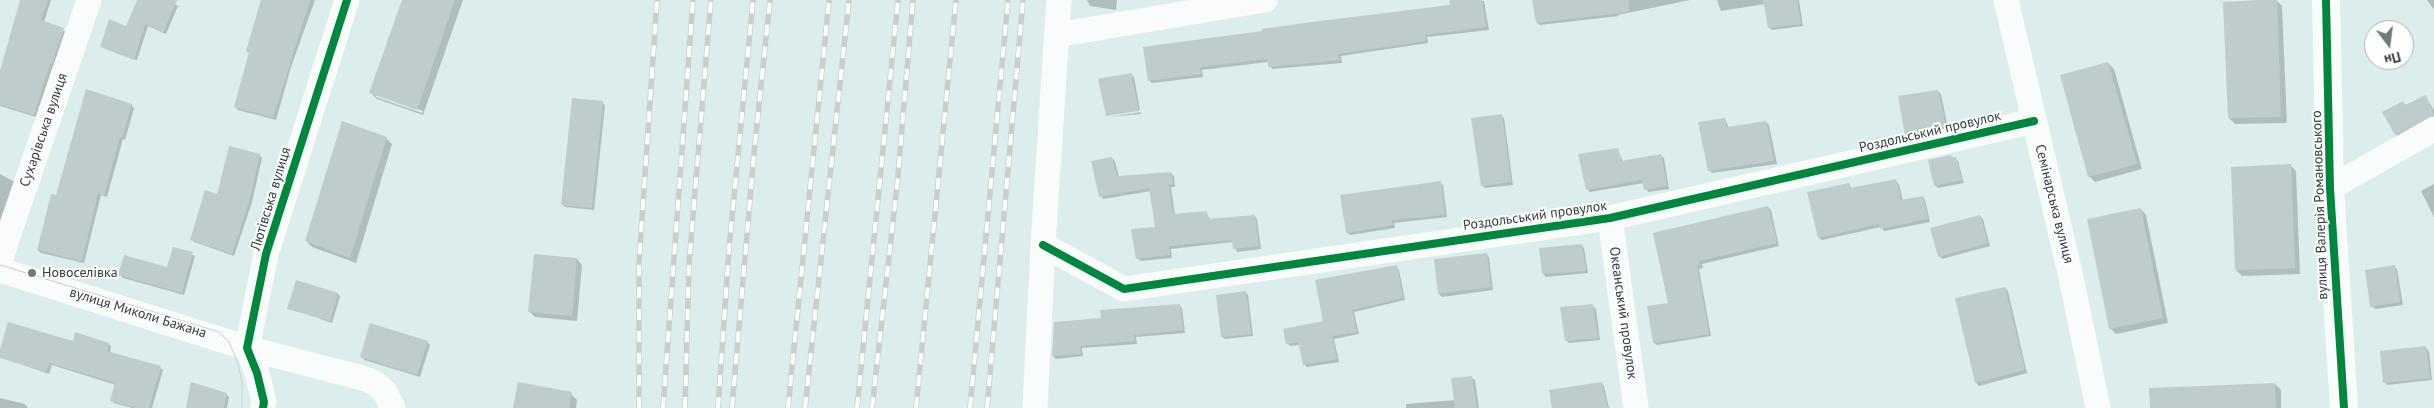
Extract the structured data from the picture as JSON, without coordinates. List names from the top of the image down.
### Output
{
  "streets": {
    "street": [
      "Сухарівська вулиця",
      "Роздольський провулок",
      "Лютівська вулиця",
      "Семінарська вулиця",
      "вулиця Валерія Романовського",
      "вулиця Миколи Бажана",
      "Океанський провулок"
    ]
  },
  "crossings": [
    ["Роздольський провулок", "Семінарська вулиця"],
    ["Роздольський провулок", "Океанський провулок"],
    ["Лютівська вулиця", "вулиця Миколи Бажана"]
  ],
  "places": ["Новоселівка"],
  "north": "bottom"
}
